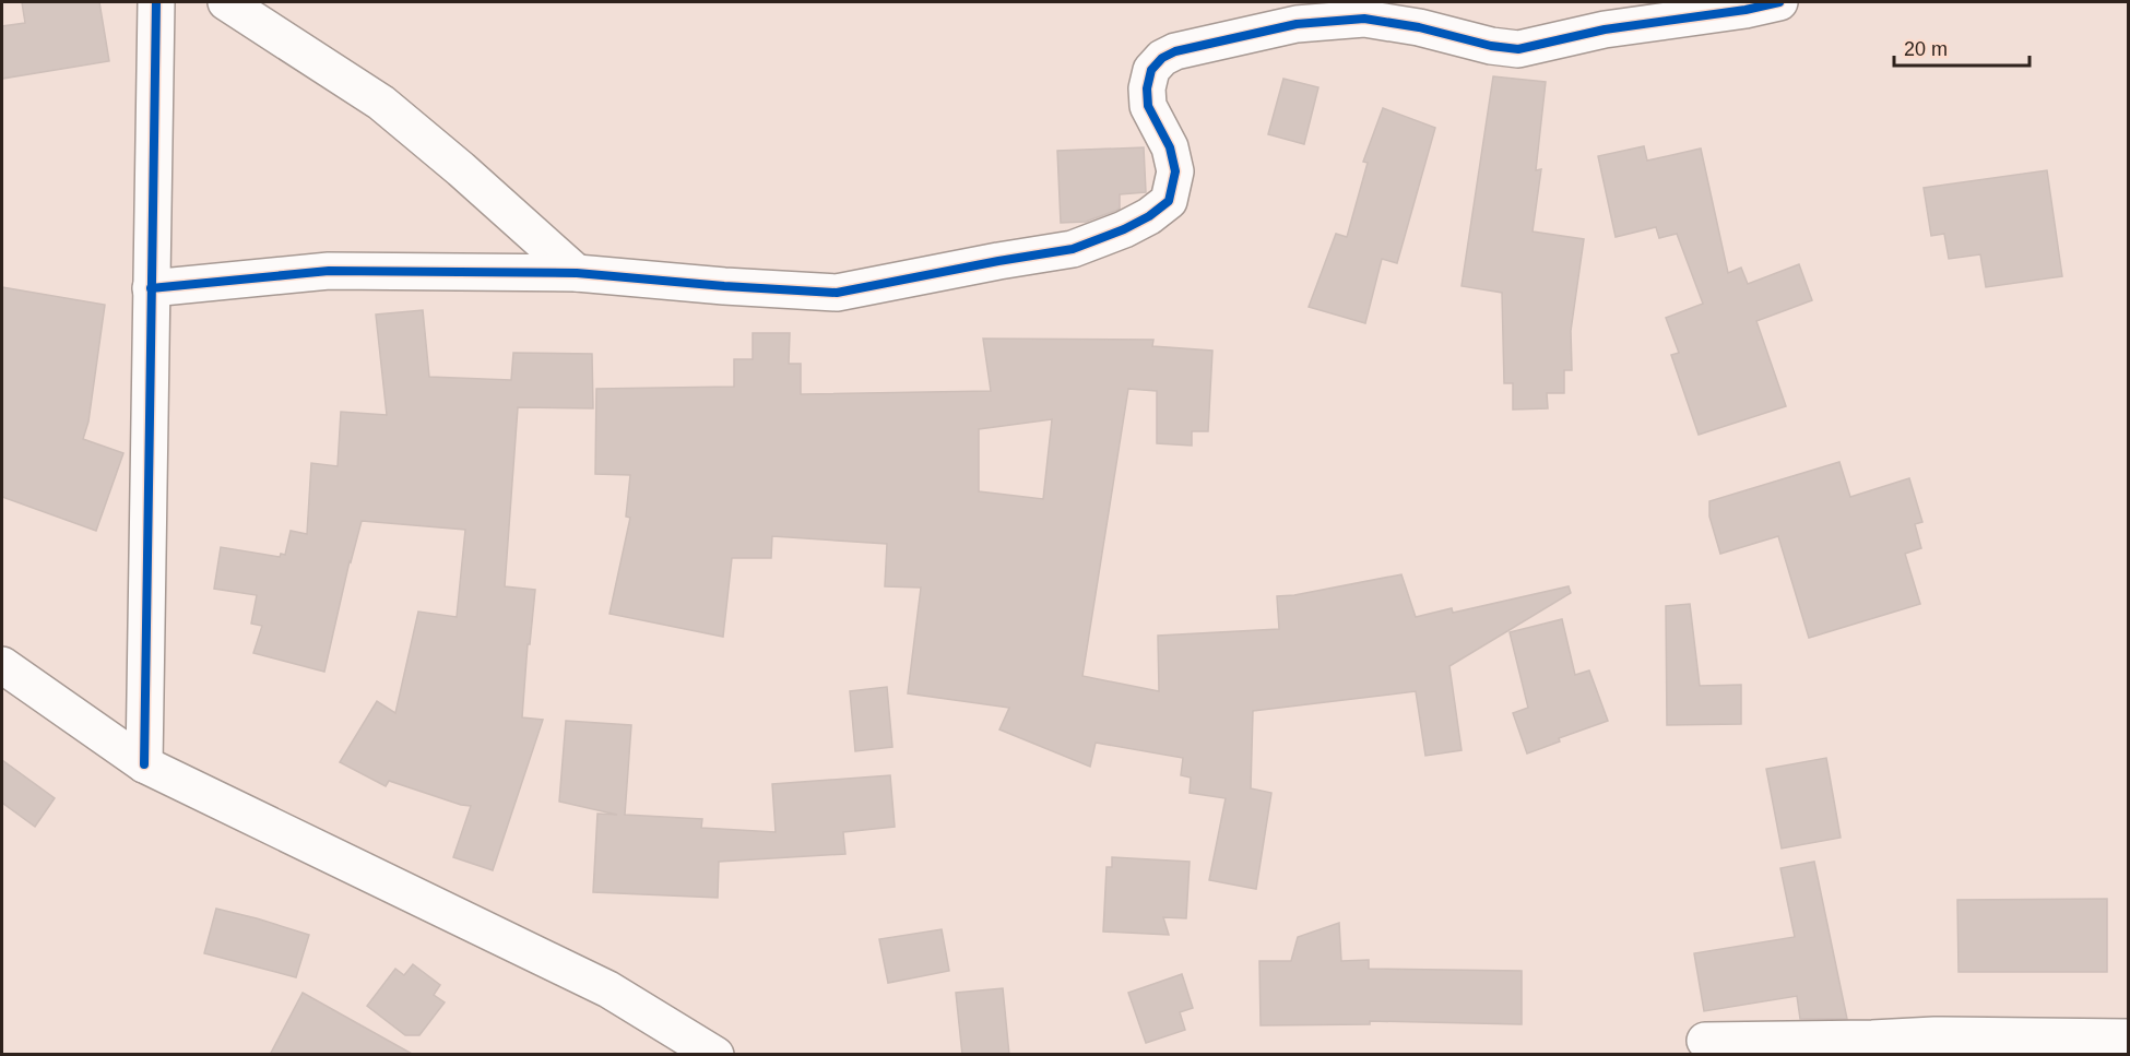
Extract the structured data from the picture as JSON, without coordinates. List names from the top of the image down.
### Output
{
  "scale_bar": "20 m"
}
